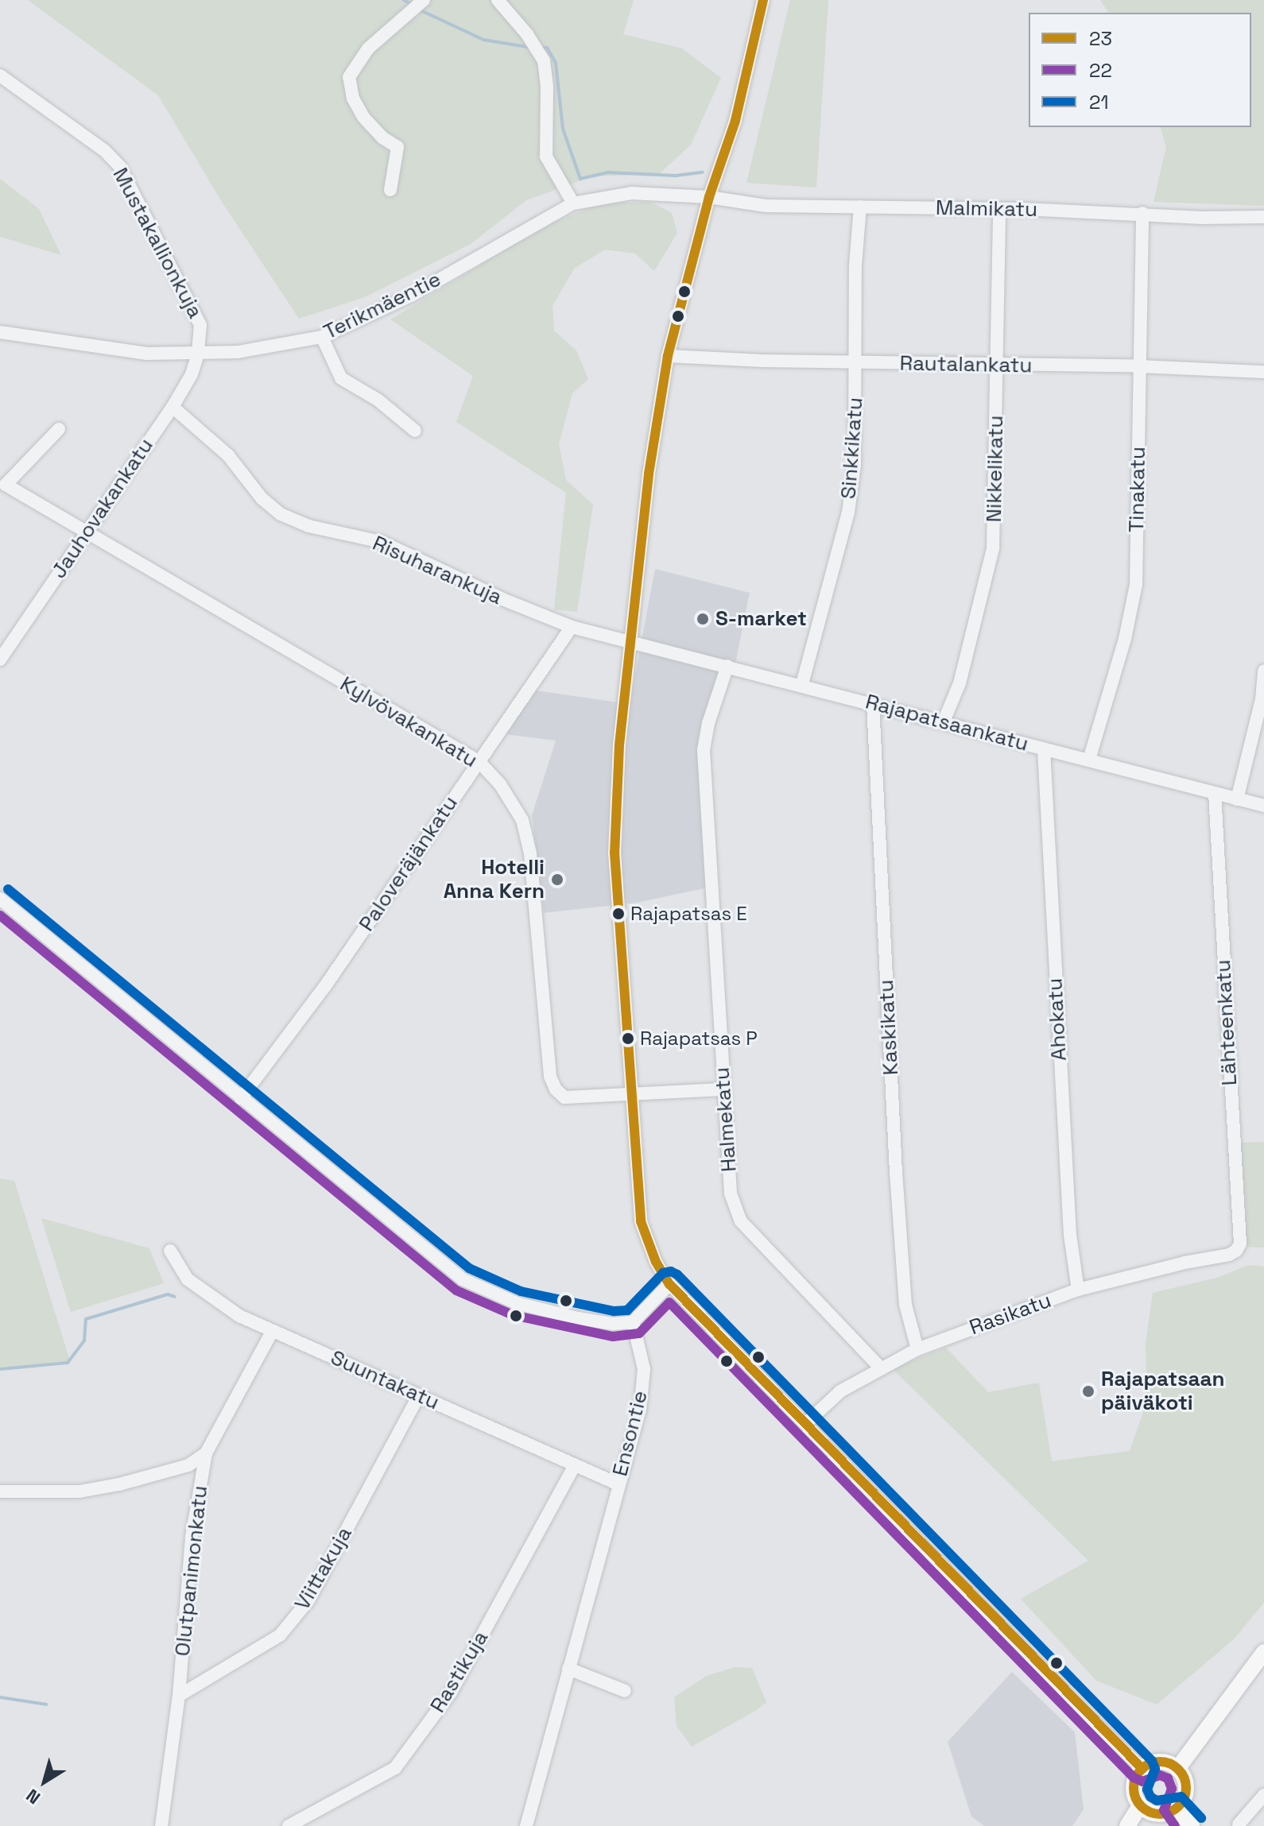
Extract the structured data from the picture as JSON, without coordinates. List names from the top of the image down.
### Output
{
  "streets": {
    "street": [
      "Malmikatu",
      "Mustakallionkuja",
      "Terikmäentie",
      "Rautalankatu",
      "Sinkkikatu",
      "Nikkelikatu",
      "Tinakatu",
      "Jauhovakankatu",
      "Risuharankuja",
      "Kylvövakankatu",
      "Rajapatsaankatu",
      "Paloveräjänkatu",
      "Ahokatu",
      "Lähteenkatu",
      "Kaskikatu",
      "Halmekatu",
      "Rasikatu",
      "Suuntakatu",
      "Ensontie",
      "Viittakuja",
      "Olutpanimonkatu",
      "Rastikuja"
    ]
  },
  "crossings": [
    ["Malmikatu", "Terikmäentie"],
    ["Malmikatu", "Sinkkikatu"],
    ["Malmikatu", "Nikkelikatu"],
    ["Malmikatu", "Tinakatu"],
    ["Mustakallionkuja", "Terikmäentie"],
    ["Mustakallionkuja", "Jauhovakankatu"],
    ["Terikmäentie", "Jauhovakankatu"],
    ["Rautalankatu", "Sinkkikatu"],
    ["Rautalankatu", "Nikkelikatu"],
    ["Rautalankatu", "Tinakatu"],
    ["Sinkkikatu", "Rajapatsaankatu"],
    ["Nikkelikatu", "Rajapatsaankatu"],
    ["Tinakatu", "Rajapatsaankatu"],
    ["Jauhovakankatu", "Risuharankuja"],
    ["Jauhovakankatu", "Kylvövakankatu"],
    ["Risuharankuja", "Rajapatsaankatu"],
    ["Risuharankuja", "Paloveräjänkatu"],
    ["Kylvövakankatu", "Paloveräjänkatu"],
    ["Kylvövakankatu", "Halmekatu"],
    ["Rajapatsaankatu", "Ahokatu"],
    ["Rajapatsaankatu", "Lähteenkatu"],
    ["Rajapatsaankatu", "Kaskikatu"],
    ["Rajapatsaankatu", "Halmekatu"],
    ["Ahokatu", "Rasikatu"],
    ["Lähteenkatu", "Rasikatu"],
    ["Kaskikatu", "Rasikatu"],
    ["Halmekatu", "Rasikatu"],
    ["Suuntakatu", "Ensontie"],
    ["Suuntakatu", "Viittakuja"],
    ["Suuntakatu", "Olutpanimonkatu"],
    ["Suuntakatu", "Rastikuja"],
    ["Viittakuja", "Olutpanimonkatu"]
  ],
  "places": [
    "S-market",
    "Hotelli Anna Kern",
    "Rajapatsas E",
    "Rajapatsas P",
    "Rajapatsaan päiväkoti"
  ],
  "lines": ["transit line 23", "transit line 21", "transit line 22"],
  "legend": ["23", "22", "21"],
  "north": "bottom left"
}
